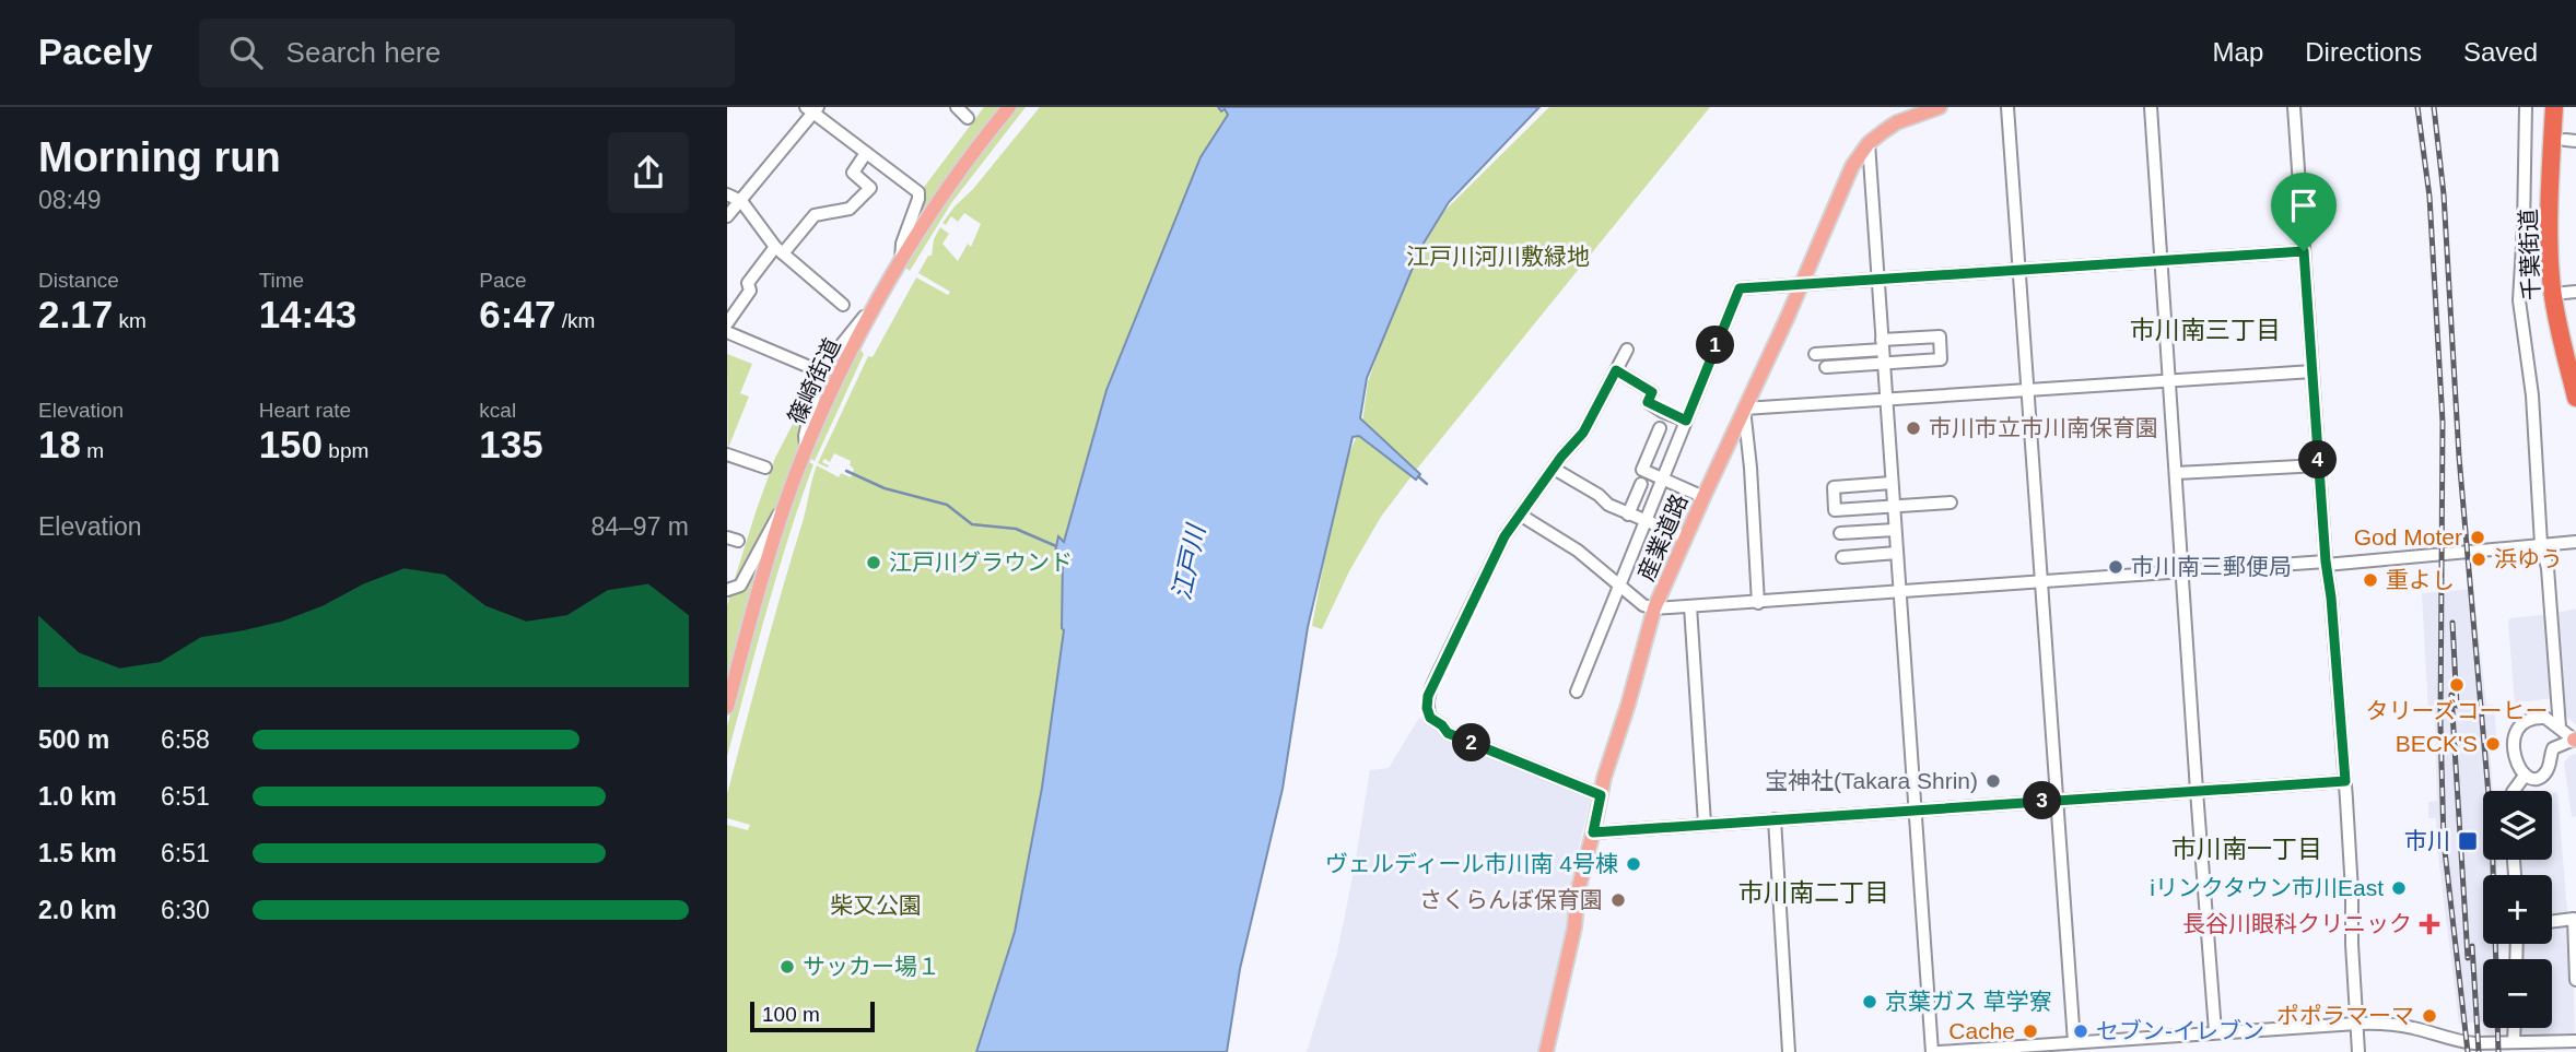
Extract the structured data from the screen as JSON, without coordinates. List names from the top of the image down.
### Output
{
  "streets": {
    "highway": ["千葉街道"],
    "main road": ["篠崎街道", "産業道路"]
  },
  "districts": ["市川南三丁目", "市川南一丁目", "市川南二丁目"],
  "water": ["江戸川"],
  "parks": ["江戸川河川敷緑地", "柴又公園"],
  "places": {
    "other": [
      "市川市立市川南保育園",
      "God Moter",
      "浜ゆう",
      "江戸川グラウンド",
      "市川南三郵便局",
      "重よし",
      "タリーズコーヒー",
      "BECK'S",
      "宝神社(Takara Shrin)",
      "ヴェルディール市川南 4号棟",
      "iリンクタウン市川East",
      "さくらんぼ保育園",
      "サッカー場１",
      "京葉ガス 草学寮",
      "ポポラマーマ",
      "Cache",
      "セブン-イレブン"
    ],
    "transit": ["市川"],
    "health": ["長谷川眼科クリニック"]
  },
  "scale_bar": "100 m",
  "page": {
    "header": "Pacely",
    "search": "Search here",
    "nav": ["Map", "Directions", "Saved"],
    "heading": ["Morning run", "08:49"],
    "stats": [
      ["Distance", "2.17 km"],
      ["Time", "14:43"],
      ["Pace", "6:47 /km"],
      ["Elevation", "18 m"],
      ["Heart rate", "150 bpm"],
      ["kcal", "135"]
    ],
    "pins": [
      "1",
      "4",
      "2",
      "3"
    ],
    "chart": ["Elevation", "84–97 m"],
    "list": [
      {
        "name": "500 m",
        "note": "6:58"
      },
      {
        "name": "1.0 km",
        "note": "6:51"
      },
      {
        "name": "1.5 km",
        "note": "6:51"
      },
      {
        "name": "2.0 km",
        "note": "6:30"
      }
    ],
    "map_buttons": ["+", "−"],
    "scale": "100 m"
  }
}
